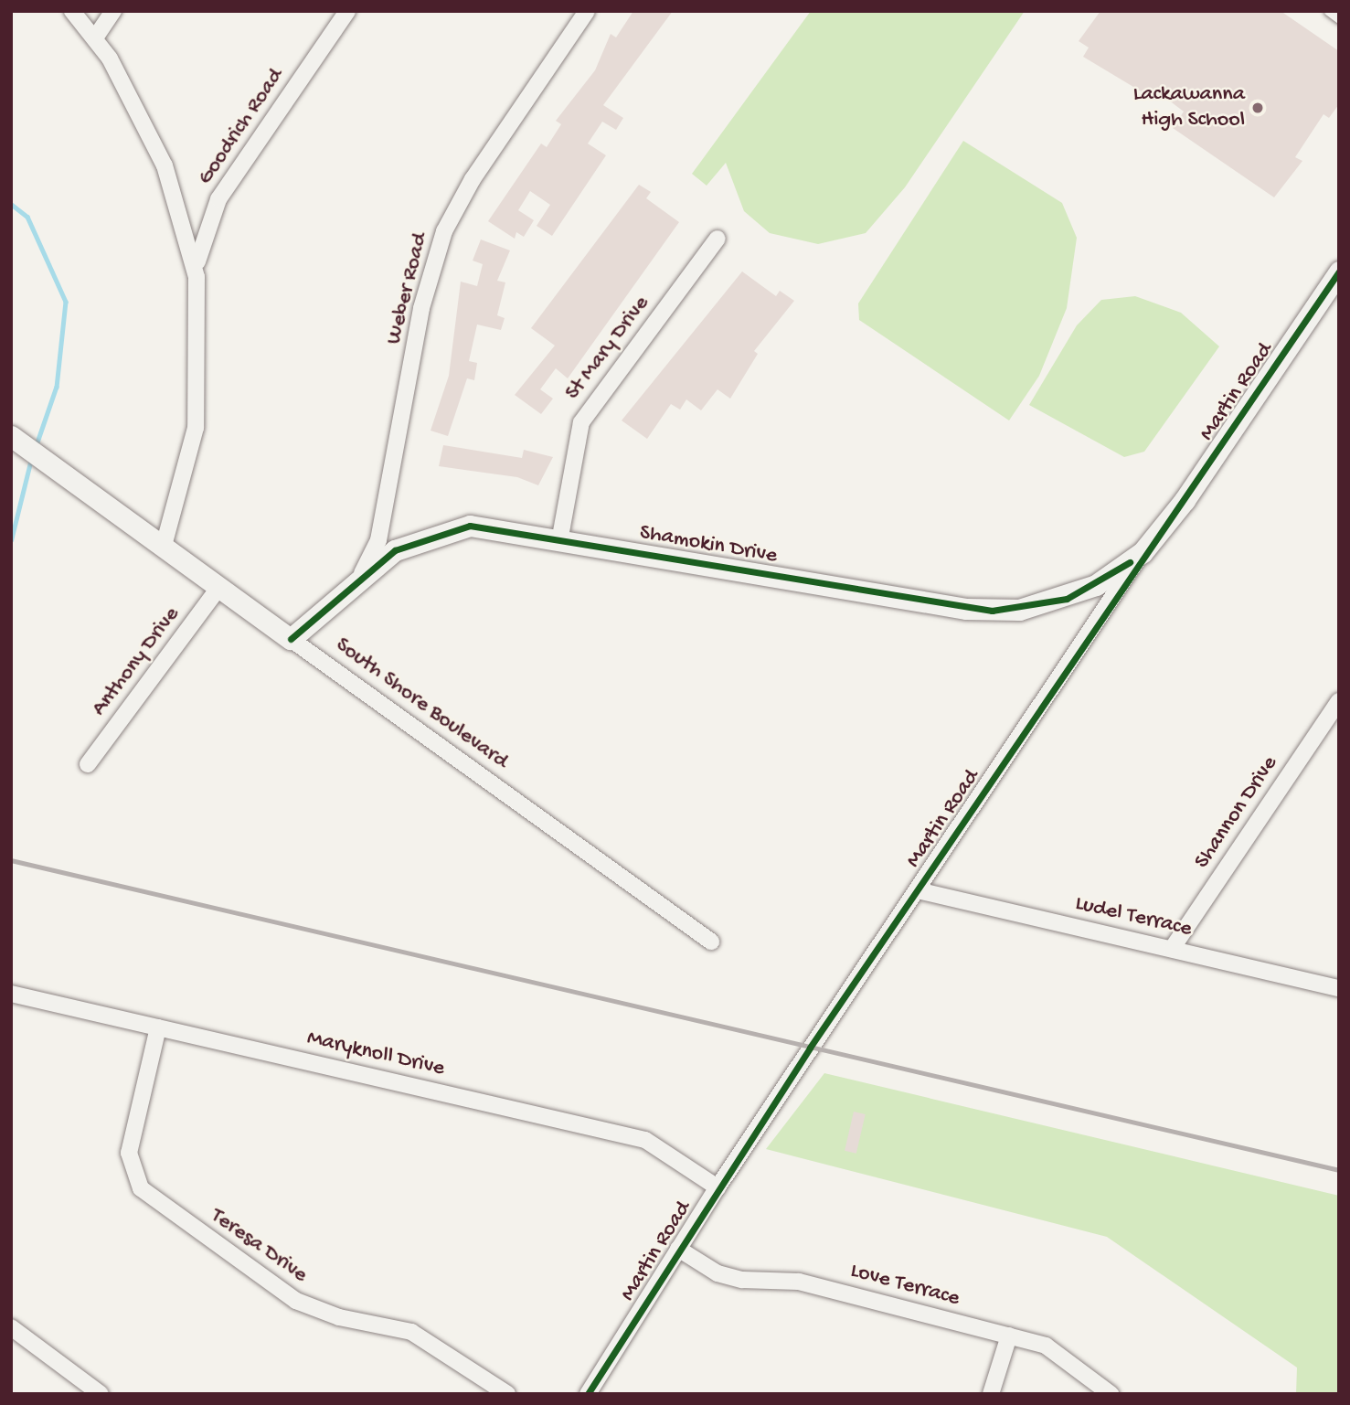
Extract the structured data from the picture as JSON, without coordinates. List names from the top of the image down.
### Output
{
  "streets": {
    "street": [
      "Goodrich Road",
      "Weber Road",
      "St Mary Drive",
      "Martin Road",
      "Shamokin Drive",
      "Anthony Drive",
      "South Shore Boulevard",
      "Shannon Drive",
      "Ludel Terrace",
      "Maryknoll Drive",
      "Teresa Drive",
      "Love Terrace"
    ]
  },
  "crossings": [
    ["Weber Road", "Shamokin Drive"],
    ["St Mary Drive", "Shamokin Drive"],
    ["Martin Road", "Shamokin Drive"],
    ["Martin Road", "Ludel Terrace"],
    ["Martin Road", "Maryknoll Drive"],
    ["Martin Road", "Love Terrace"],
    ["Shamokin Drive", "South Shore Boulevard"],
    ["Anthony Drive", "South Shore Boulevard"],
    ["Shannon Drive", "Ludel Terrace"],
    ["Maryknoll Drive", "Teresa Drive"]
  ],
  "places": ["Lackawanna High School"]
}
